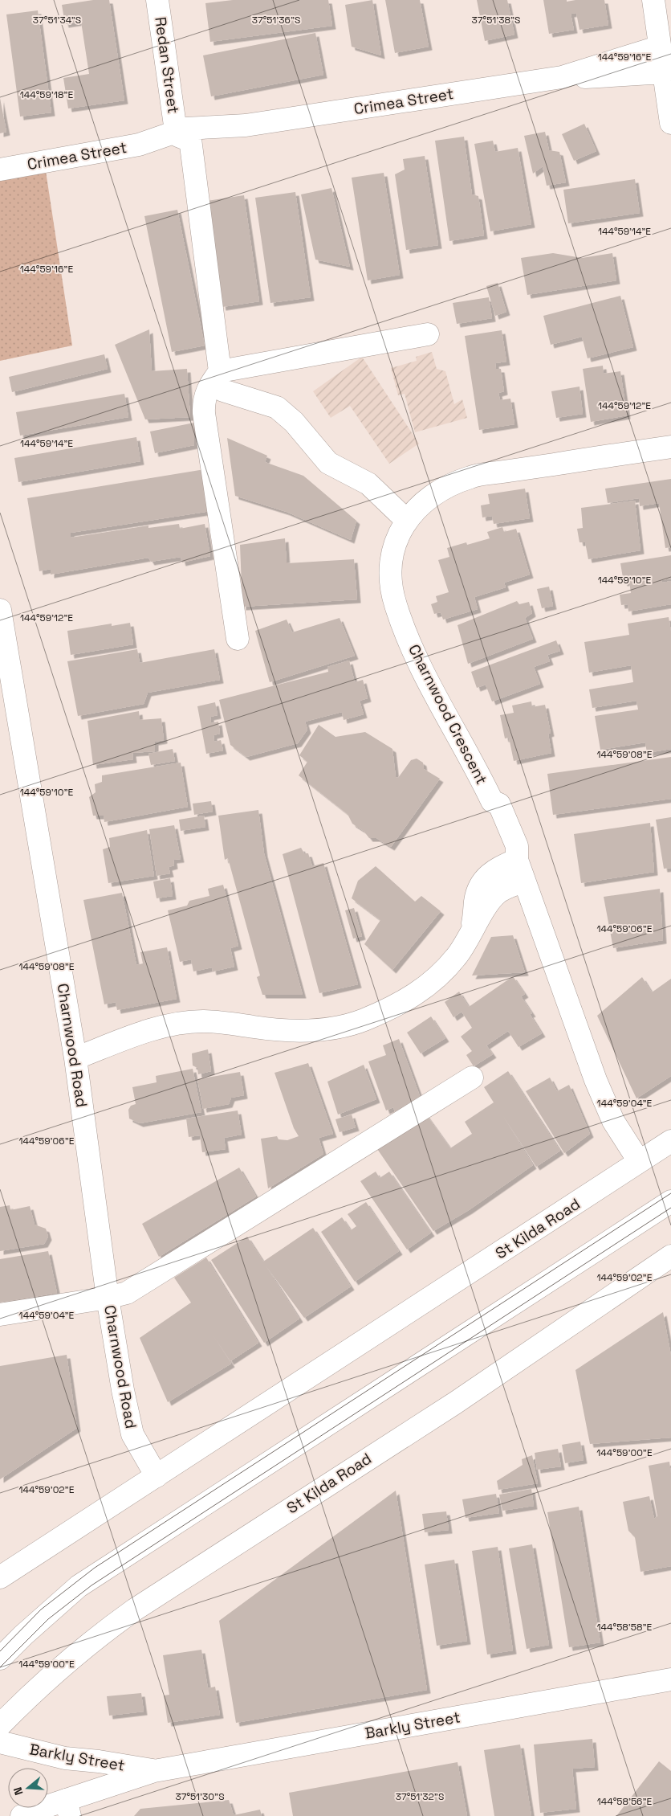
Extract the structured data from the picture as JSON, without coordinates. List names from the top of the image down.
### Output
{
  "streets": {
    "main road": [
      "Redan Street",
      "Crimea Street",
      "Charnwood Crescent",
      "Charnwood Road",
      "St Kilda Road",
      "Barkly Street"
    ]
  },
  "crossings": [
    ["Redan Street", "Crimea Street"],
    ["Charnwood Crescent", "St Kilda Road"],
    ["Charnwood Road", "St Kilda Road"]
  ],
  "north": "left",
  "coordinates": [
    "37°51'34\"S",
    "37°51'36\"S",
    "37°51'38\"S",
    "144°59'16\"E",
    "144°59'18\"E",
    "144°59'14\"E",
    "144°59'12\"E",
    "144°59'10\"E",
    "144°59'08\"E",
    "144°59'06\"E",
    "144°59'04\"E",
    "144°59'02\"E",
    "144°59'00\"E",
    "144°58'58\"E",
    "37°51'30\"S",
    "37°51'32\"S",
    "144°58'56\"E"
  ]
}
